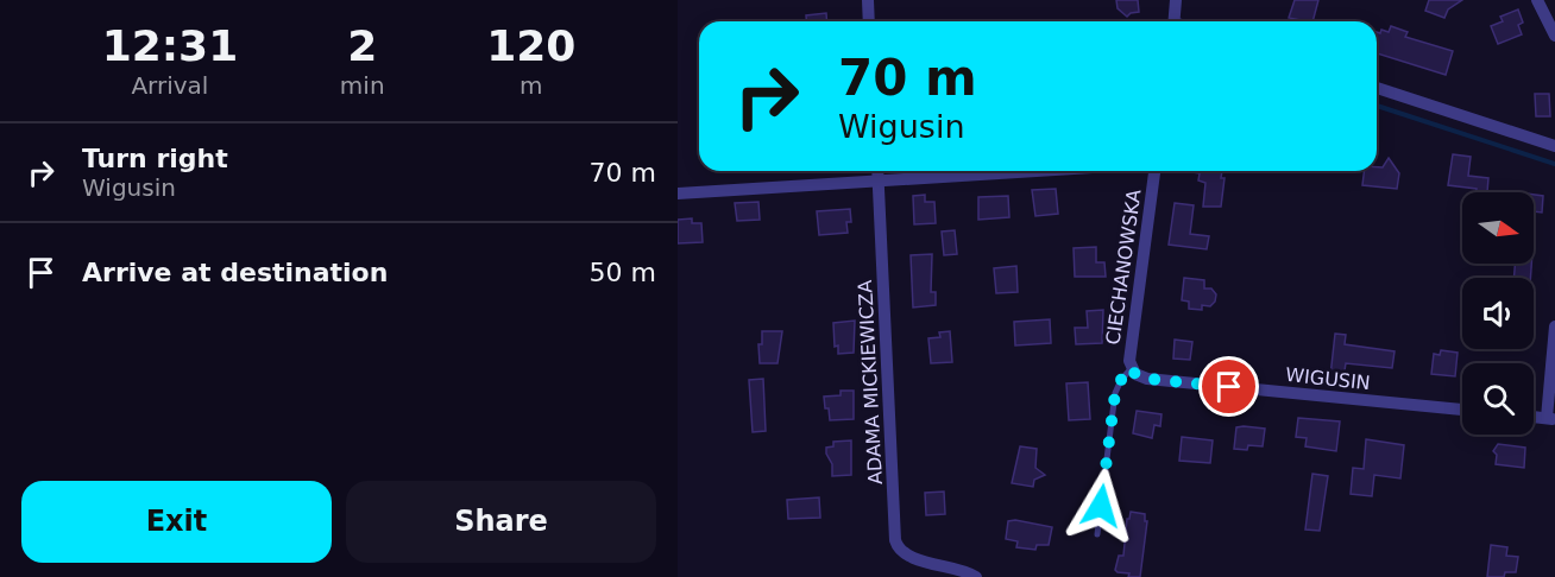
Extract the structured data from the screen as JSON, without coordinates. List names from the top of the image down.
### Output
{
  "streets": {
    "street": ["CIECHANOWSKA", "WIGUSIN", "ADAMA MICKIEWICZA"]
  },
  "crossings": [
    ["CIECHANOWSKA", "WIGUSIN"]
  ],
  "north": "right",
  "page": {
    "eta": [
      "12:31",
      "Arrival",
      "2",
      "min",
      "120",
      "m"
    ],
    "turn": ["70 m", "Wigusin"],
    "list": [
      {
        "name": "Turn right",
        "note": "Wigusin",
        "value": "70 m"
      },
      {
        "name": "Arrive at destination",
        "value": "50 m"
      }
    ],
    "buttons": ["Exit", "Share"]
  }
}
